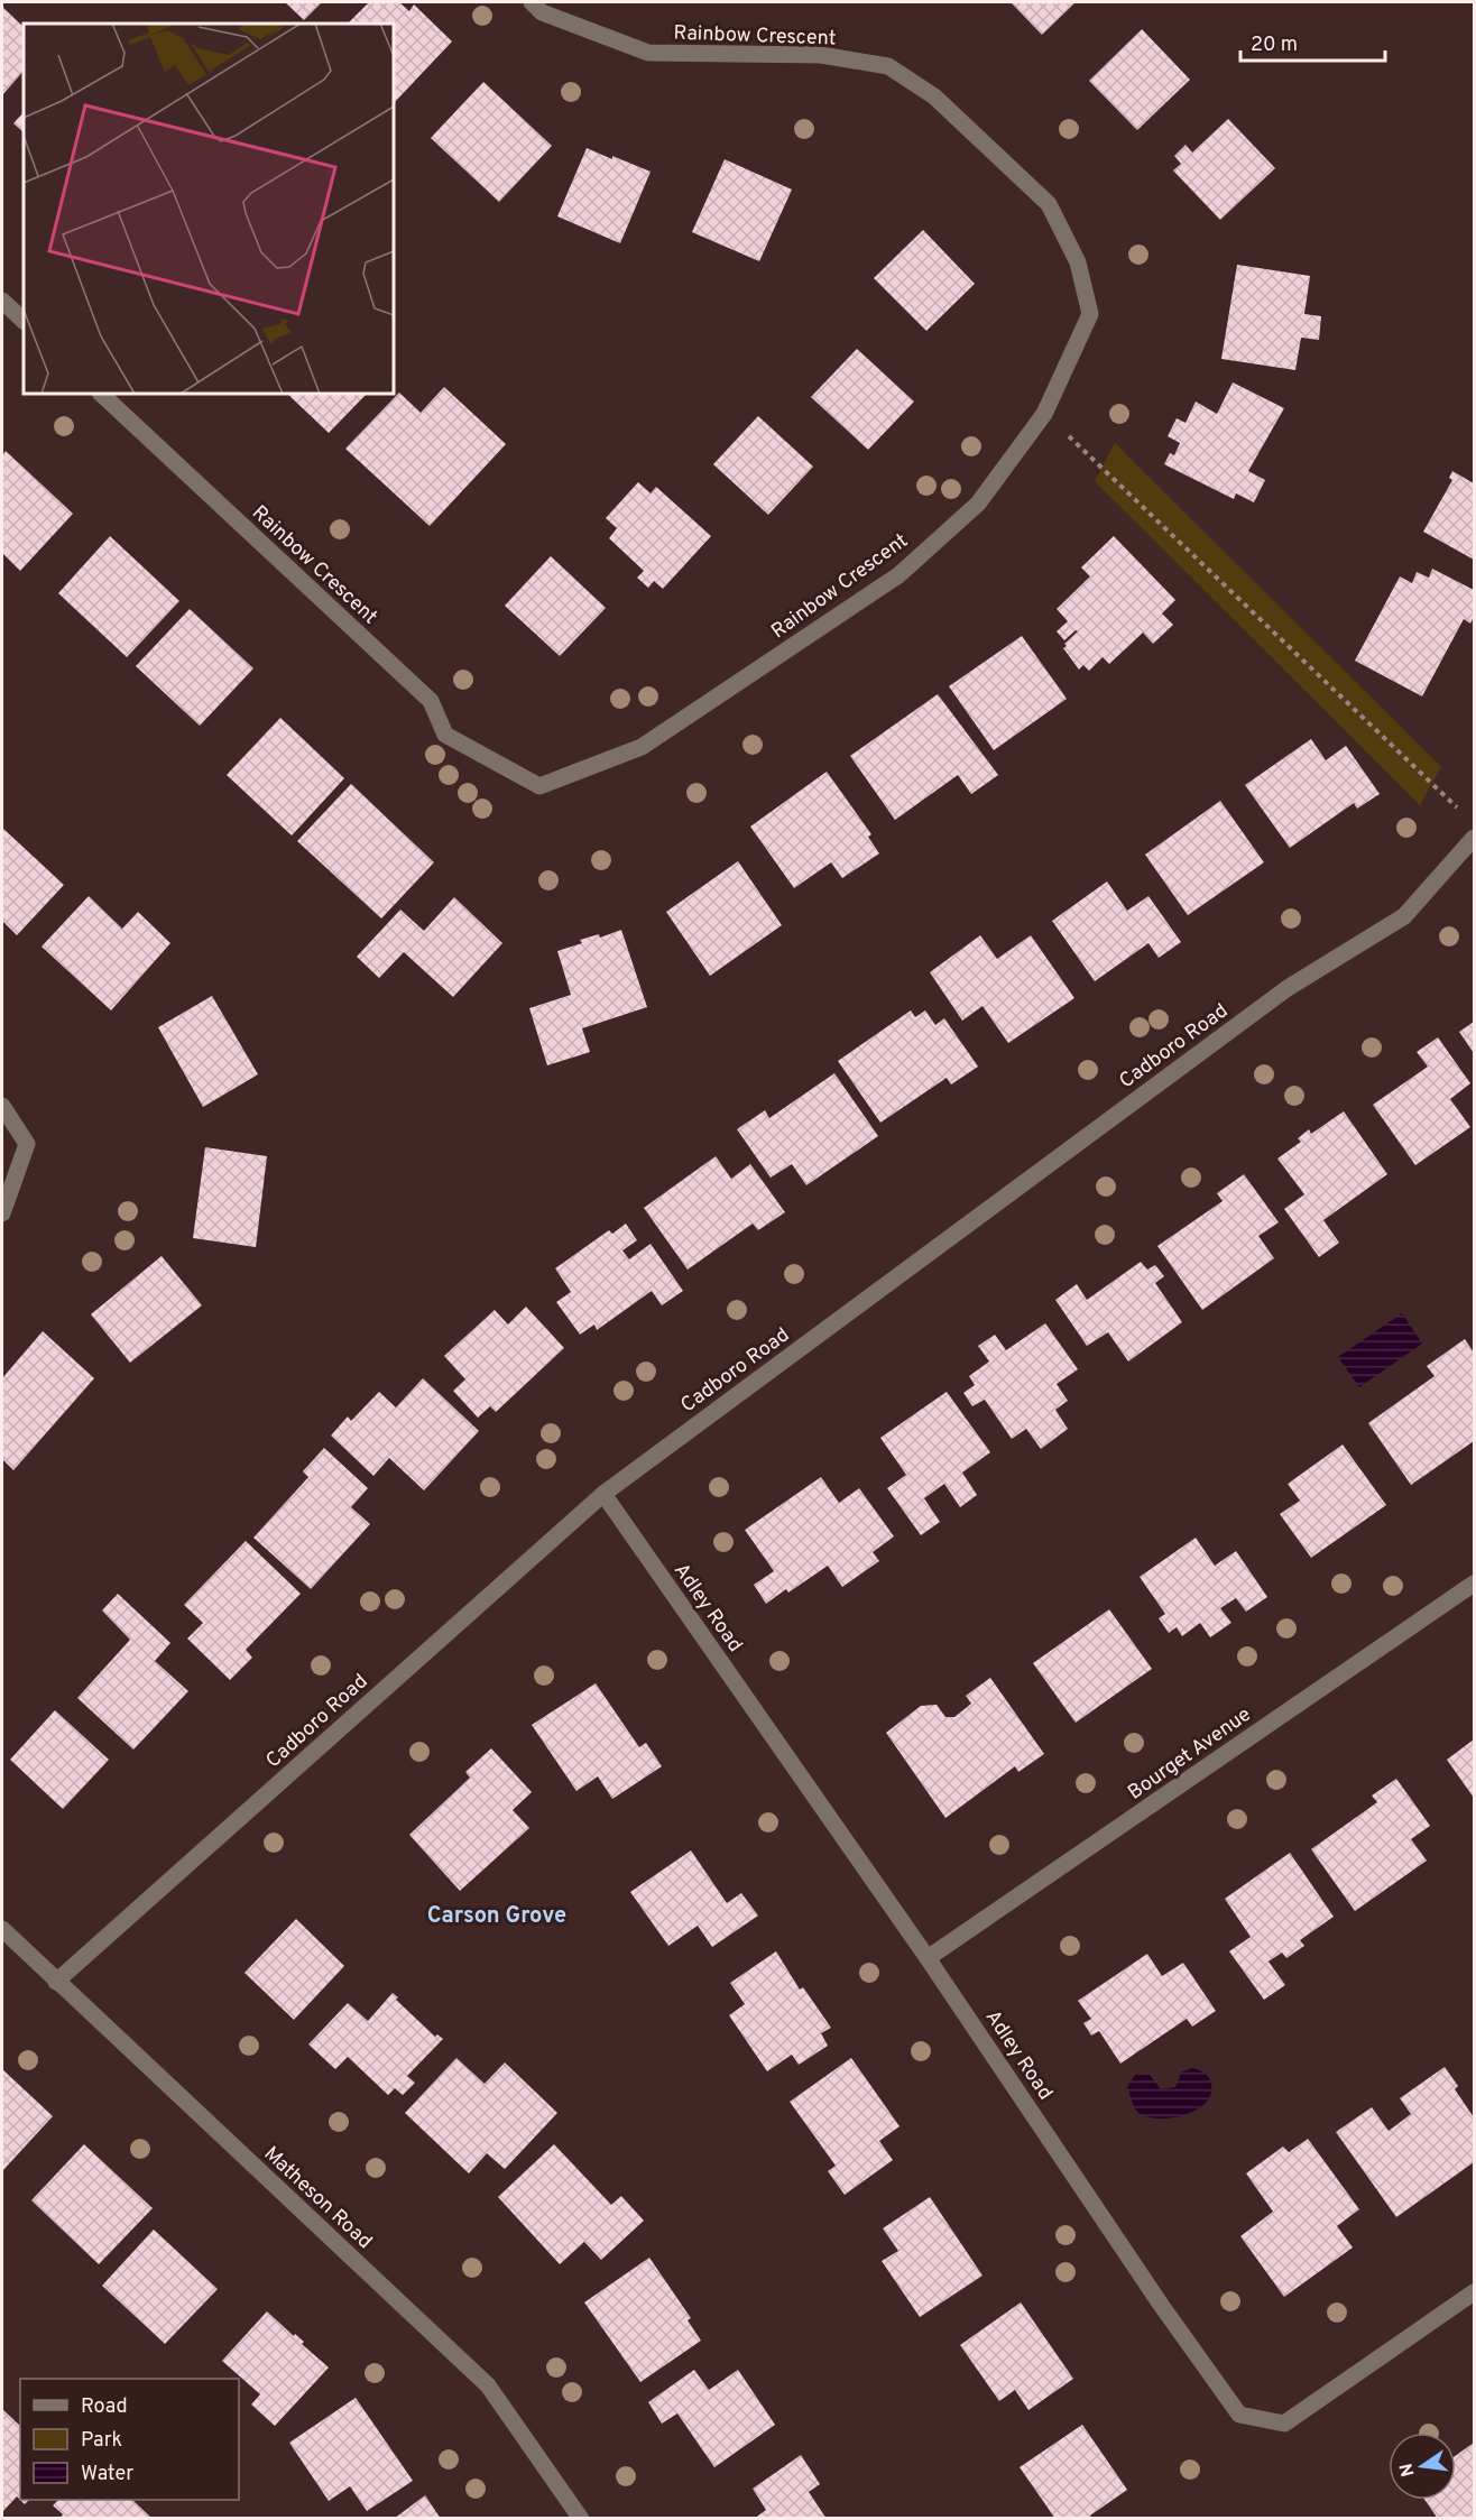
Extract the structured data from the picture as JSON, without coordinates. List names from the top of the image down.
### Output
{
  "streets": {
    "street": [
      "Rainbow Crescent",
      "Cadboro Road",
      "Adley Road",
      "Bourget Avenue",
      "Matheson Road"
    ]
  },
  "crossings": [
    ["Cadboro Road", "Adley Road"],
    ["Cadboro Road", "Matheson Road"],
    ["Adley Road", "Bourget Avenue"]
  ],
  "districts": ["Carson Grove"],
  "legend": ["Road", "Park", "Water"],
  "scale_bar": "20 m",
  "north": "left"
}
